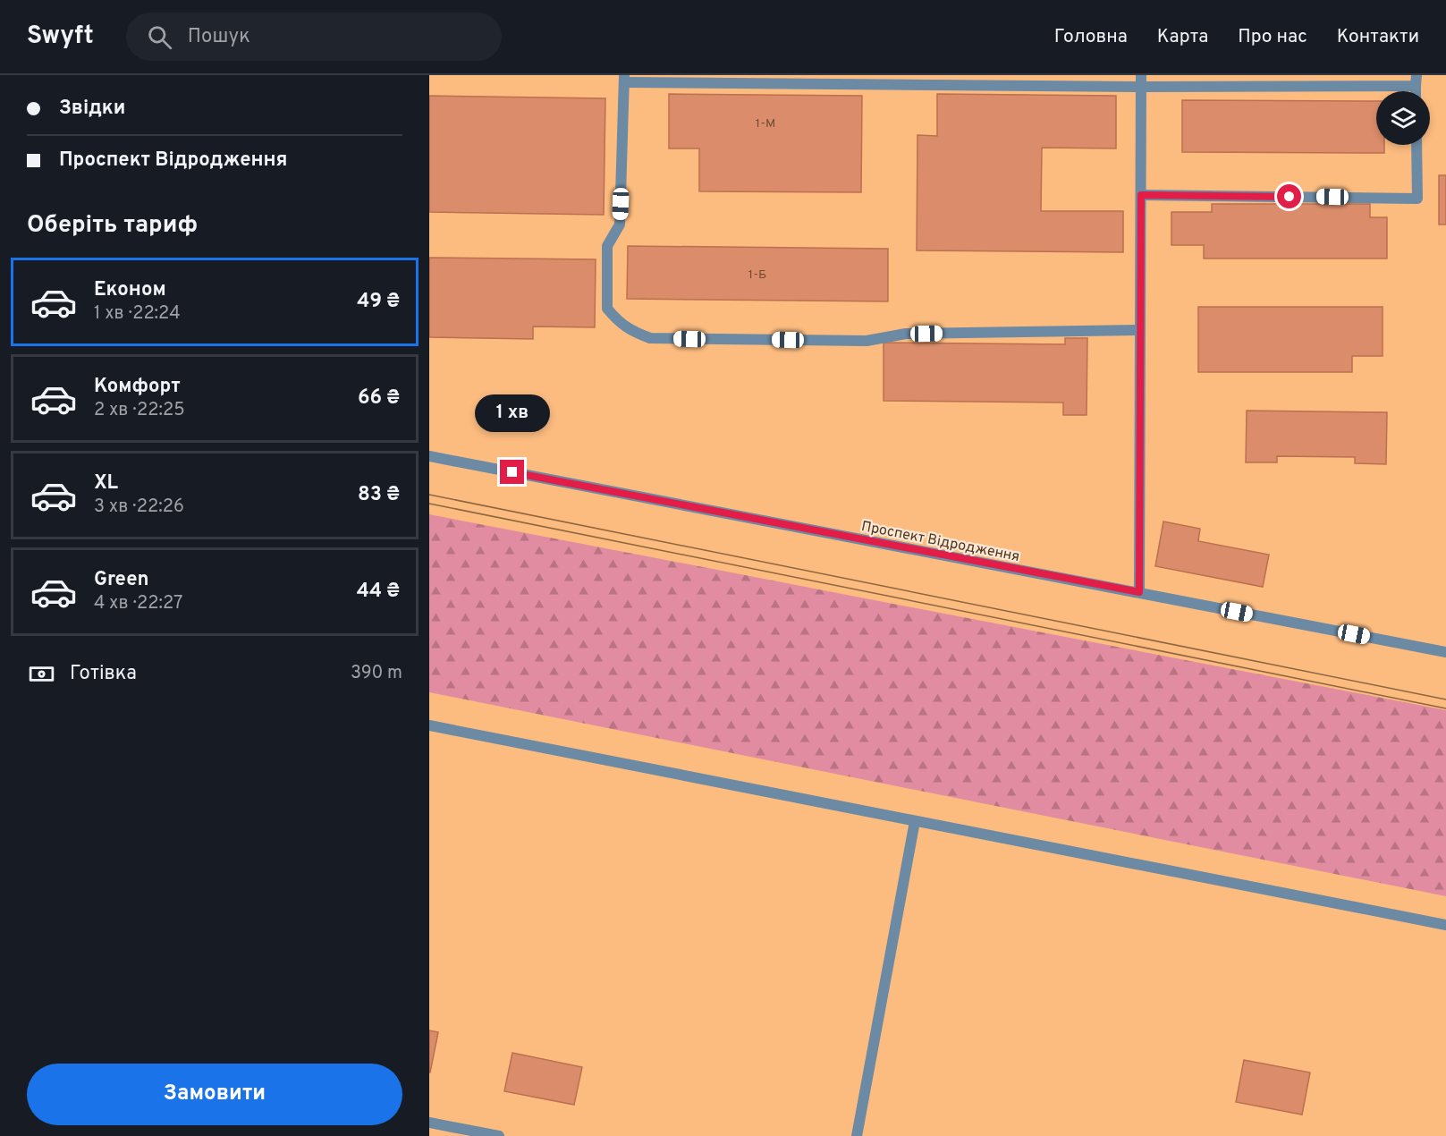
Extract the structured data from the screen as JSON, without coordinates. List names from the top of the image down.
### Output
{
  "streets": {
    "street": ["Проспект Відродження"]
  },
  "house_numbers": ["1-М", "1-Б"],
  "page": {
    "header": "Swyft",
    "search": "Пошук",
    "nav": [
      "Головна",
      "Карта",
      "Про нас",
      "Контакти"
    ],
    "banner": ["Звідки", "Проспект Відродження"],
    "heading": "Оберіть тариф",
    "list": [
      {
        "name": "Економ",
        "note": "1 хв · 22:24",
        "value": "49 ₴"
      },
      {
        "name": "Комфорт",
        "note": "2 хв · 22:25",
        "value": "66 ₴"
      },
      {
        "name": "XL",
        "note": "3 хв · 22:26",
        "value": "83 ₴"
      },
      {
        "name": "Green",
        "note": "4 хв · 22:27",
        "value": "44 ₴"
      }
    ],
    "bubble": "1 хв",
    "pay": ["Готівка", "390 m"],
    "buttons": "Замовити"
  }
}
